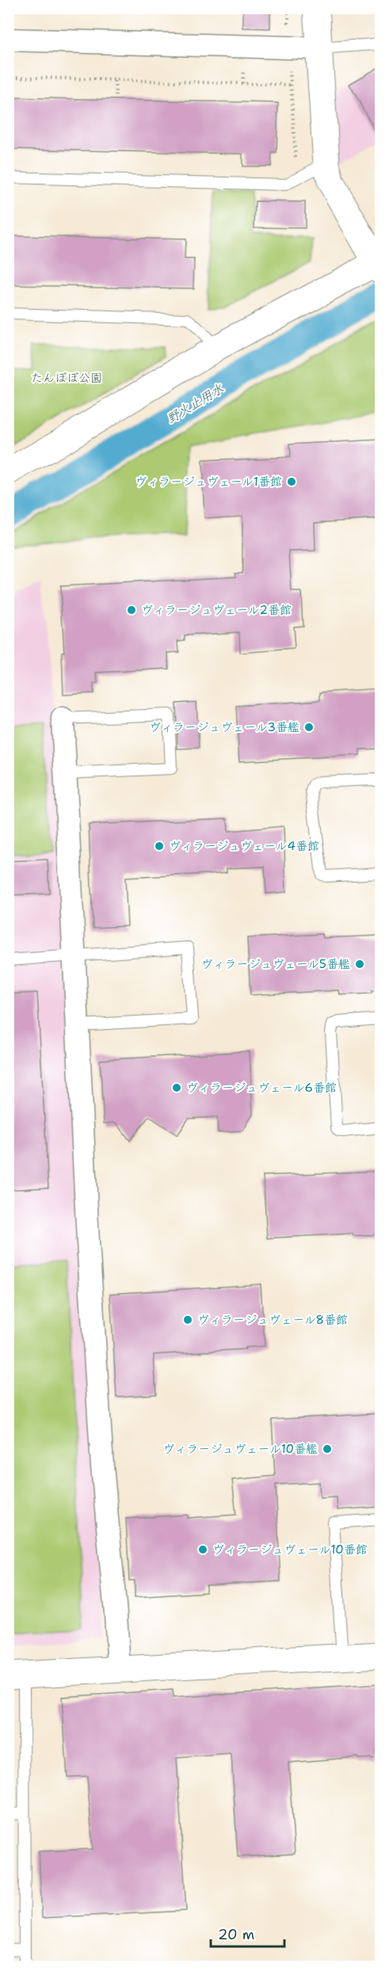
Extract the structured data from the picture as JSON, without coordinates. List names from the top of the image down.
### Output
{
  "water": ["野火止用水"],
  "parks": ["たんぽぽ公園"],
  "places": [
    "ヴィラージュヴェール1番館",
    "ヴィラージュヴェール2番館",
    "ヴィラージュヴェール3番艦",
    "ヴィラージュヴェール4番館",
    "ヴィラージュヴェール5番艦",
    "ヴィラージュヴェール6番館",
    "ヴィラージュヴェール8番館",
    "ヴィラージュヴェール10番艦",
    "ヴィラージュヴェール10番館"
  ],
  "scale_bar": "20 m"
}
